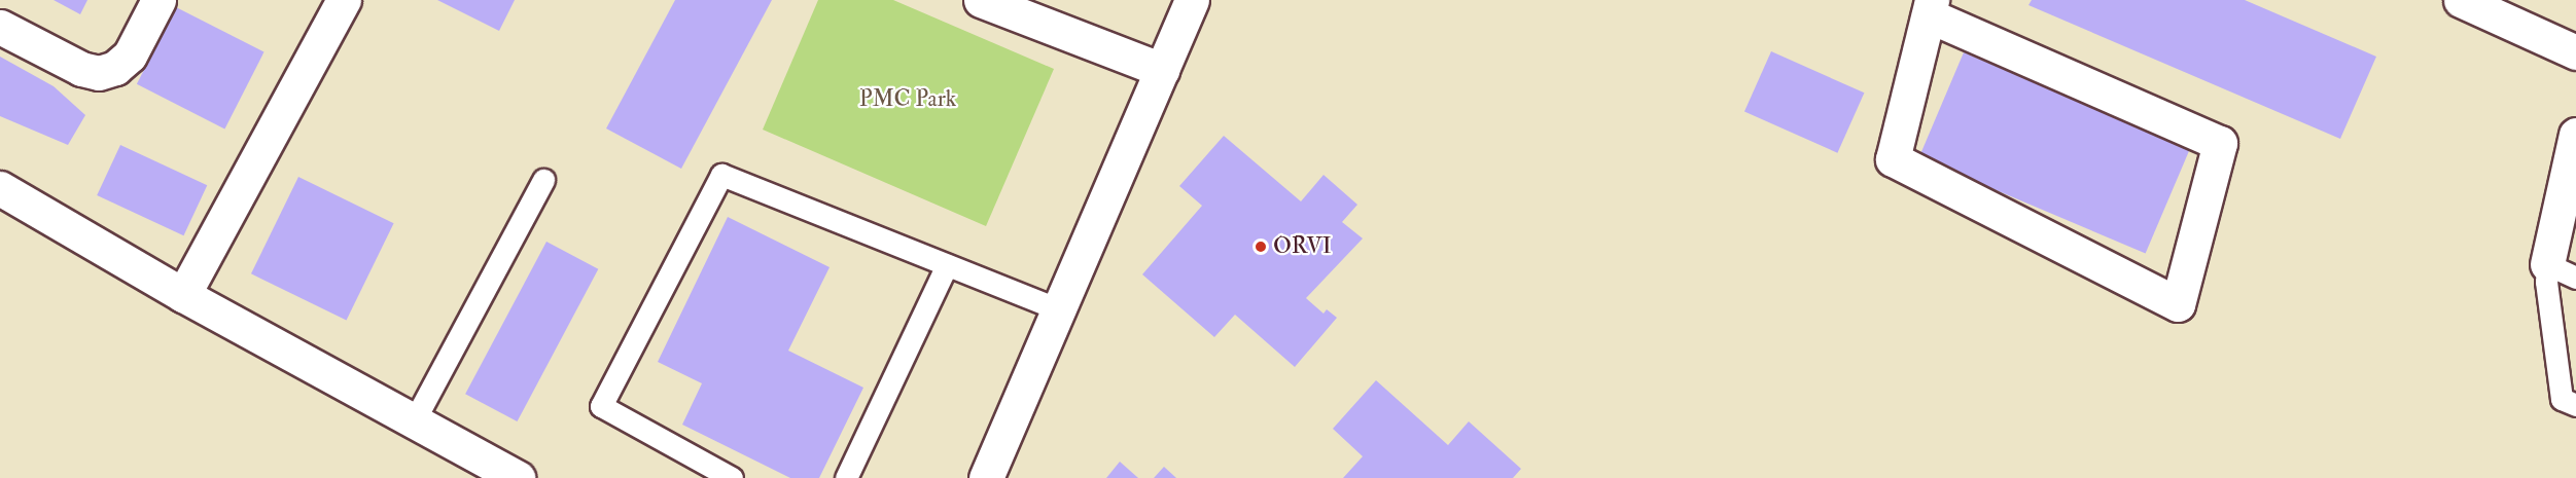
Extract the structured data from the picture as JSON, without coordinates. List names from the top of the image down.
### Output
{
  "parks": ["PMC Park"],
  "places": ["ORVI"]
}
